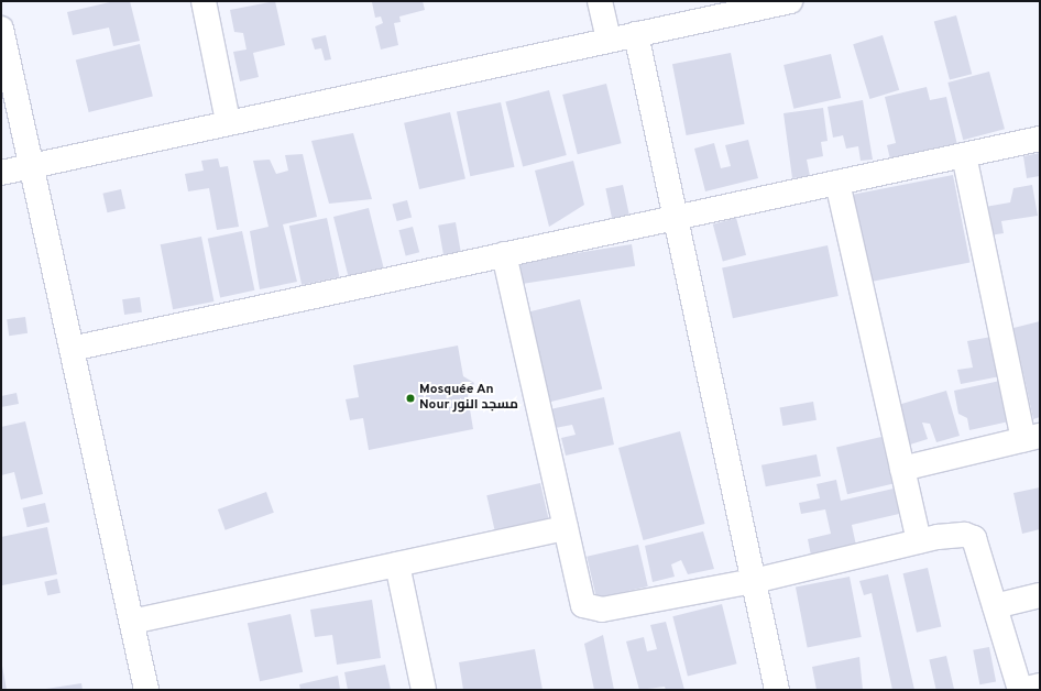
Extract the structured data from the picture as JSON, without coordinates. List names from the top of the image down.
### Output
{
  "places": ["Mosquée An Nour مسجد النور"]
}
